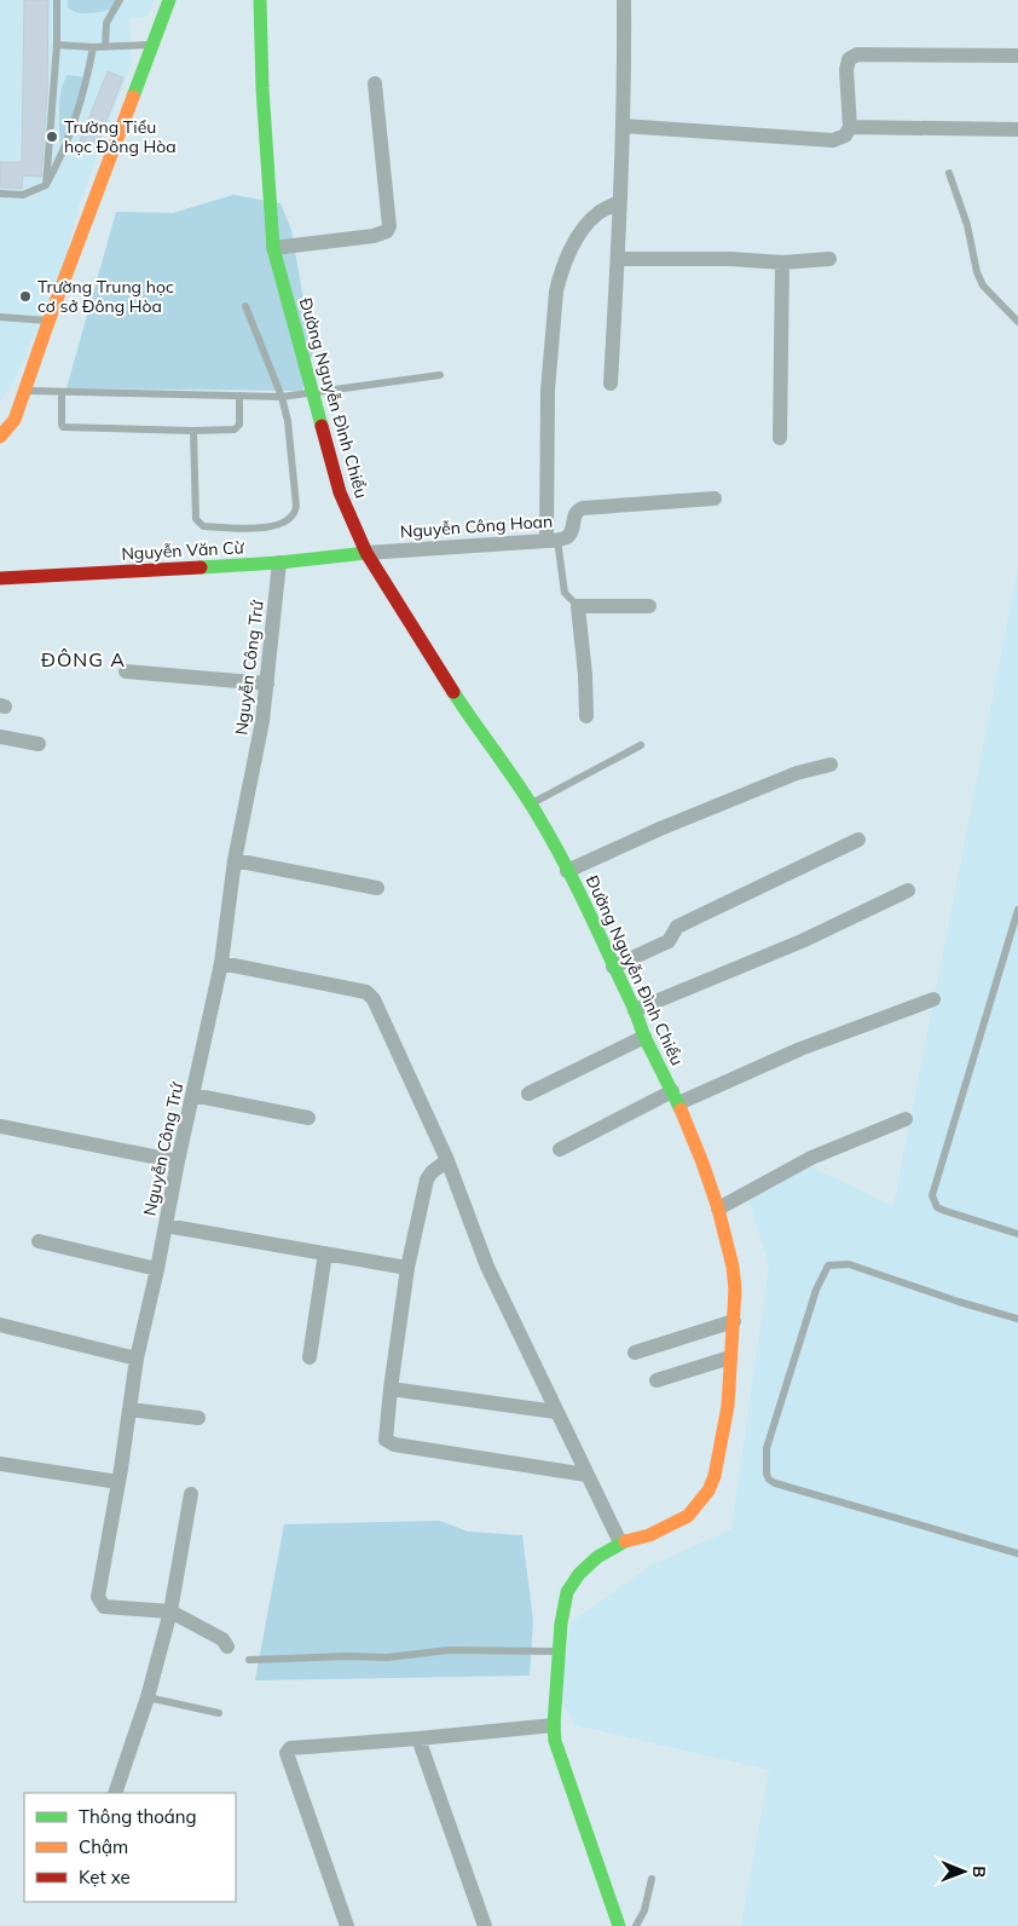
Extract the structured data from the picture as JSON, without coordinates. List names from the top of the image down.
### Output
{
  "streets": {
    "street": [
      "Đường Nguyễn Đình Chiểu",
      "Nguyễn Công Hoan",
      "Nguyễn Văn Cừ",
      "Nguyễn Công Trứ"
    ]
  },
  "crossings": [
    ["Đường Nguyễn Đình Chiểu", "Nguyễn Công Hoan"],
    ["Đường Nguyễn Đình Chiểu", "Nguyễn Văn Cừ"],
    ["Nguyễn Công Hoan", "Nguyễn Văn Cừ"],
    ["Nguyễn Văn Cừ", "Nguyễn Công Trứ"]
  ],
  "districts": ["ĐÔNG A"],
  "places": ["Trường Tiểu học Đông Hòa", "Trường Trung học cơ sở Đông Hòa"],
  "legend": ["Thông thoáng", "Chậm", "Kẹt xe"],
  "north": "right"
}
